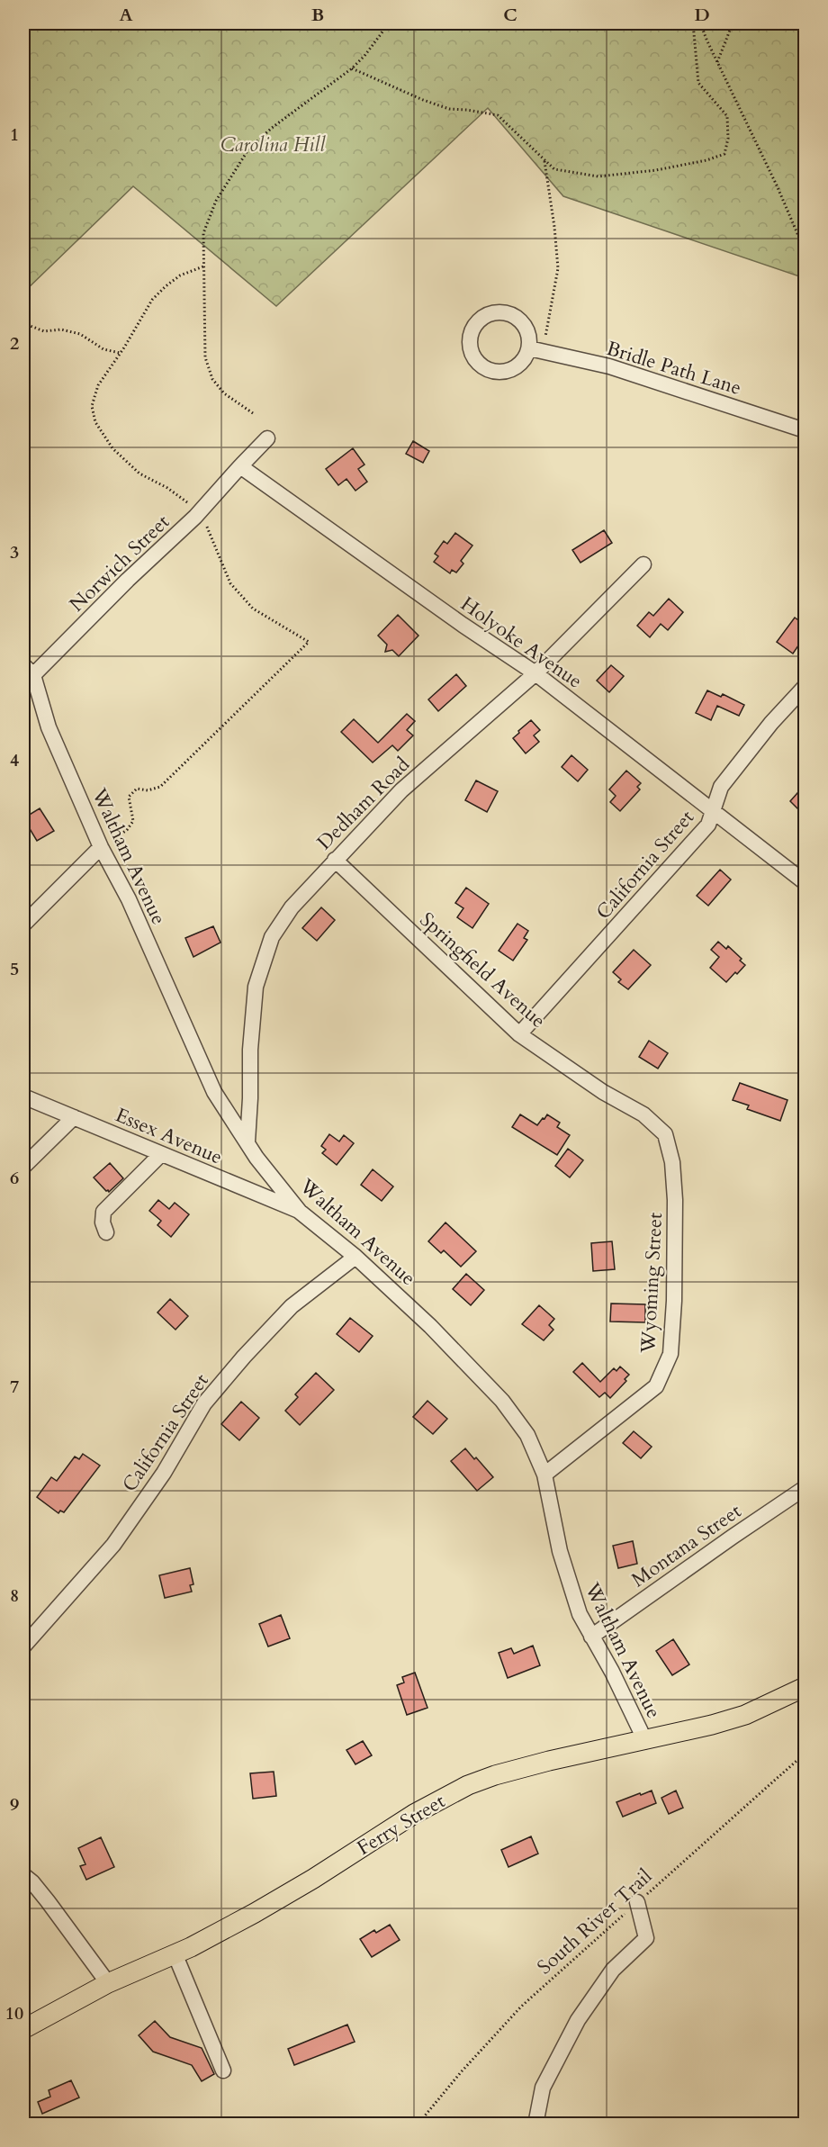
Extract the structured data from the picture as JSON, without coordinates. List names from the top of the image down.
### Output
{
  "streets": {
    "main road": ["Ferry Street"],
    "street": [
      "Bridle Path Lane",
      "Norwich Street",
      "Holyoke Avenue",
      "Dedham Road",
      "Waltham Avenue",
      "California Street",
      "Springfield Avenue",
      "Essex Avenue",
      "Wyoming Street",
      "Montana Street"
    ],
    "path": ["South River Trail"]
  },
  "crossings": [
    ["Norwich Street", "Holyoke Avenue"],
    ["Norwich Street", "Waltham Avenue"],
    ["Holyoke Avenue", "Dedham Road"],
    ["Holyoke Avenue", "California Street"],
    ["Dedham Road", "Waltham Avenue"],
    ["Dedham Road", "Springfield Avenue"],
    ["Waltham Avenue", "California Street"],
    ["Waltham Avenue", "Essex Avenue"],
    ["Waltham Avenue", "Wyoming Street"],
    ["Waltham Avenue", "Montana Street"],
    ["Waltham Avenue", "Ferry Street"],
    ["California Street", "Springfield Avenue"],
    ["Springfield Avenue", "Wyoming Street"]
  ],
  "parks": ["Carolina Hill"],
  "grid": {
    "columns": [
      "A",
      "B",
      "C",
      "D"
    ],
    "rows": [
      "1",
      "2",
      "3",
      "4",
      "5",
      "6",
      "7",
      "8",
      "9",
      "10"
    ]
  }
}
